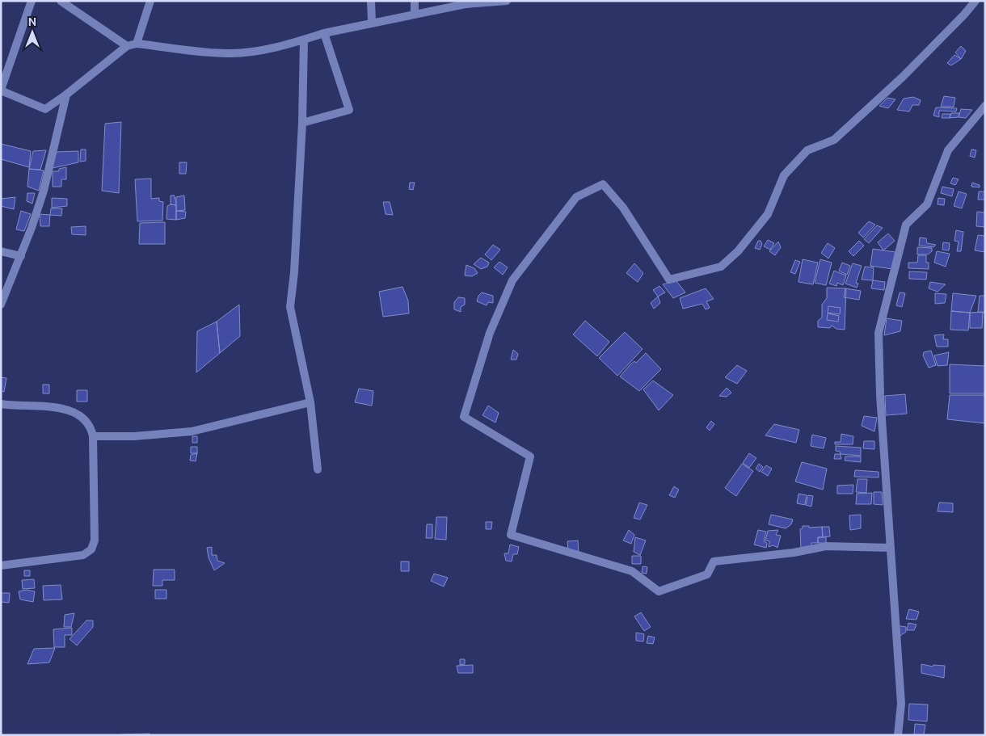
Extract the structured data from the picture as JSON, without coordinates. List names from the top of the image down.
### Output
{
  "north": "top"
}
